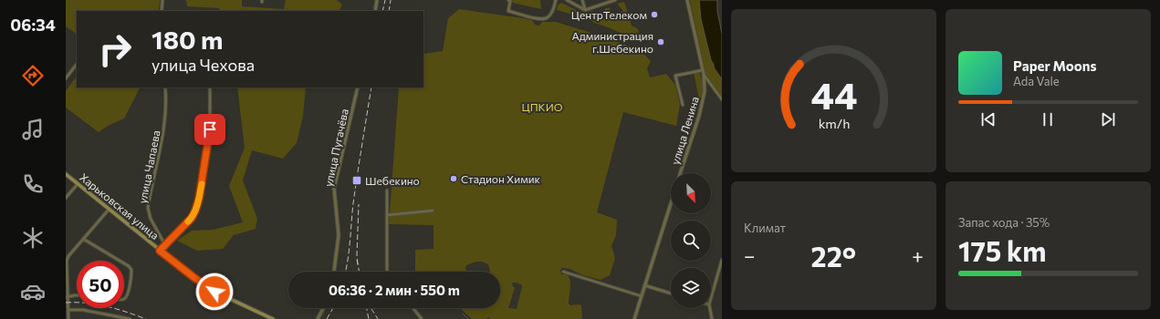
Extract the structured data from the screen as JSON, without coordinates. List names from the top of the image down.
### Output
{
  "streets": {
    "main road": ["Харьковская улица"],
    "street": ["улица Ленина", "улица Пугачёва", "улица Чапаева"]
  },
  "parks": ["ЦПКИО"],
  "places": {
    "other": ["ЦентрТелеком", "Администрация г.Шебекино", "Стадион Химик"],
    "transit": ["Шебекино"]
  },
  "north": "bottom right",
  "page": {
    "tabs": "06:34",
    "turn": ["180 m", "улица Чехова"],
    "song": ["Paper Moons", "Ada Vale"],
    "tile": [
      "Климат",
      ["Запас хода · 35%", "175 km"]
    ],
    "heat": ["−", "22°", "+"],
    "limit": "50",
    "trip": "06:36 · 2 мин · 550 m",
    "gauge": ["44", "km/h"]
  }
}
